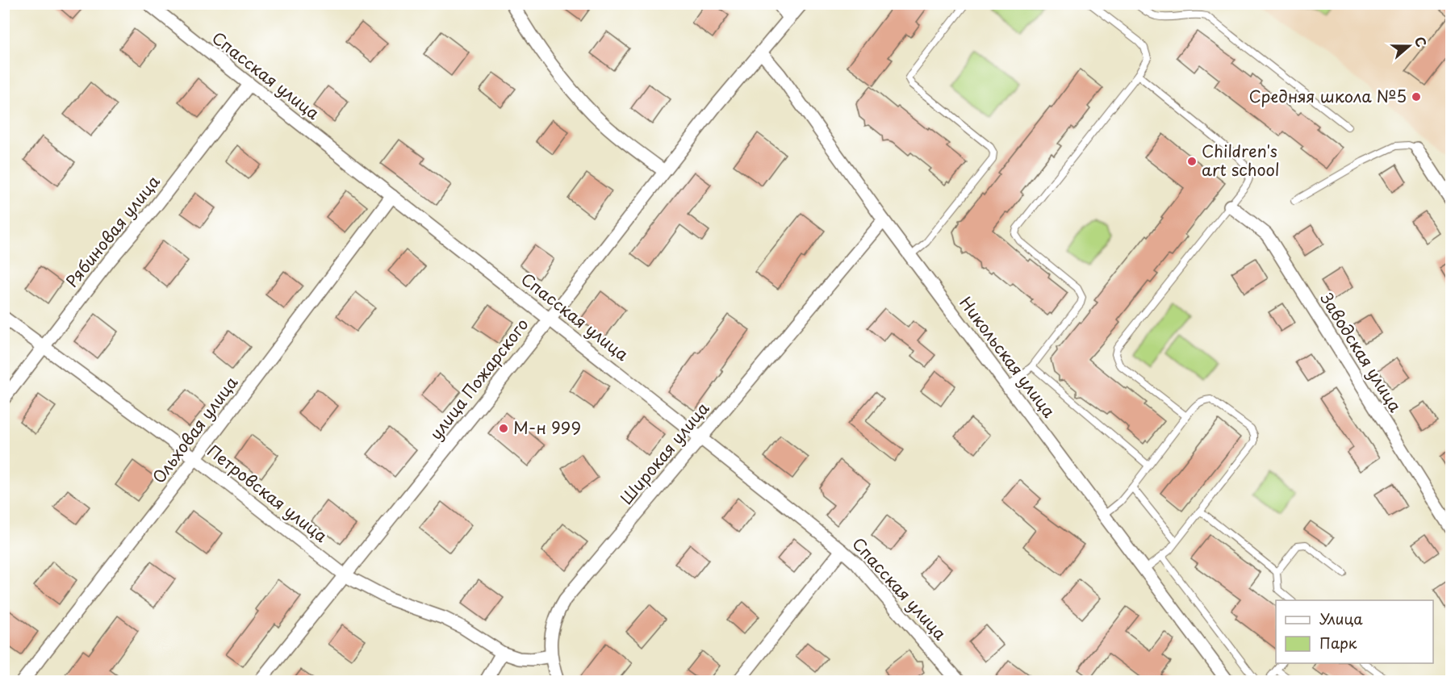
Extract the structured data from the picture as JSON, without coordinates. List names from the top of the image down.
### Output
{
  "streets": {
    "street": [
      "Спасская улица",
      "Рябиновая улица",
      "Заводская улица",
      "Никольская улица",
      "улица Пожарского",
      "Ольховая улица",
      "Широкая улица",
      "Петровская улица"
    ]
  },
  "crossings": [
    ["Спасская улица", "Рябиновая улица"],
    ["Спасская улица", "улица Пожарского"],
    ["Спасская улица", "Ольховая улица"],
    ["Спасская улица", "Широкая улица"],
    ["Рябиновая улица", "Петровская улица"],
    ["Никольская улица", "улица Пожарского"],
    ["Никольская улица", "Широкая улица"],
    ["улица Пожарского", "Петровская улица"],
    ["Ольховая улица", "Петровская улица"]
  ],
  "places": ["Средняя школа №5", "Children's art school", "М-н 999"],
  "legend": ["Улица", "Парк"],
  "north": "right"
}
